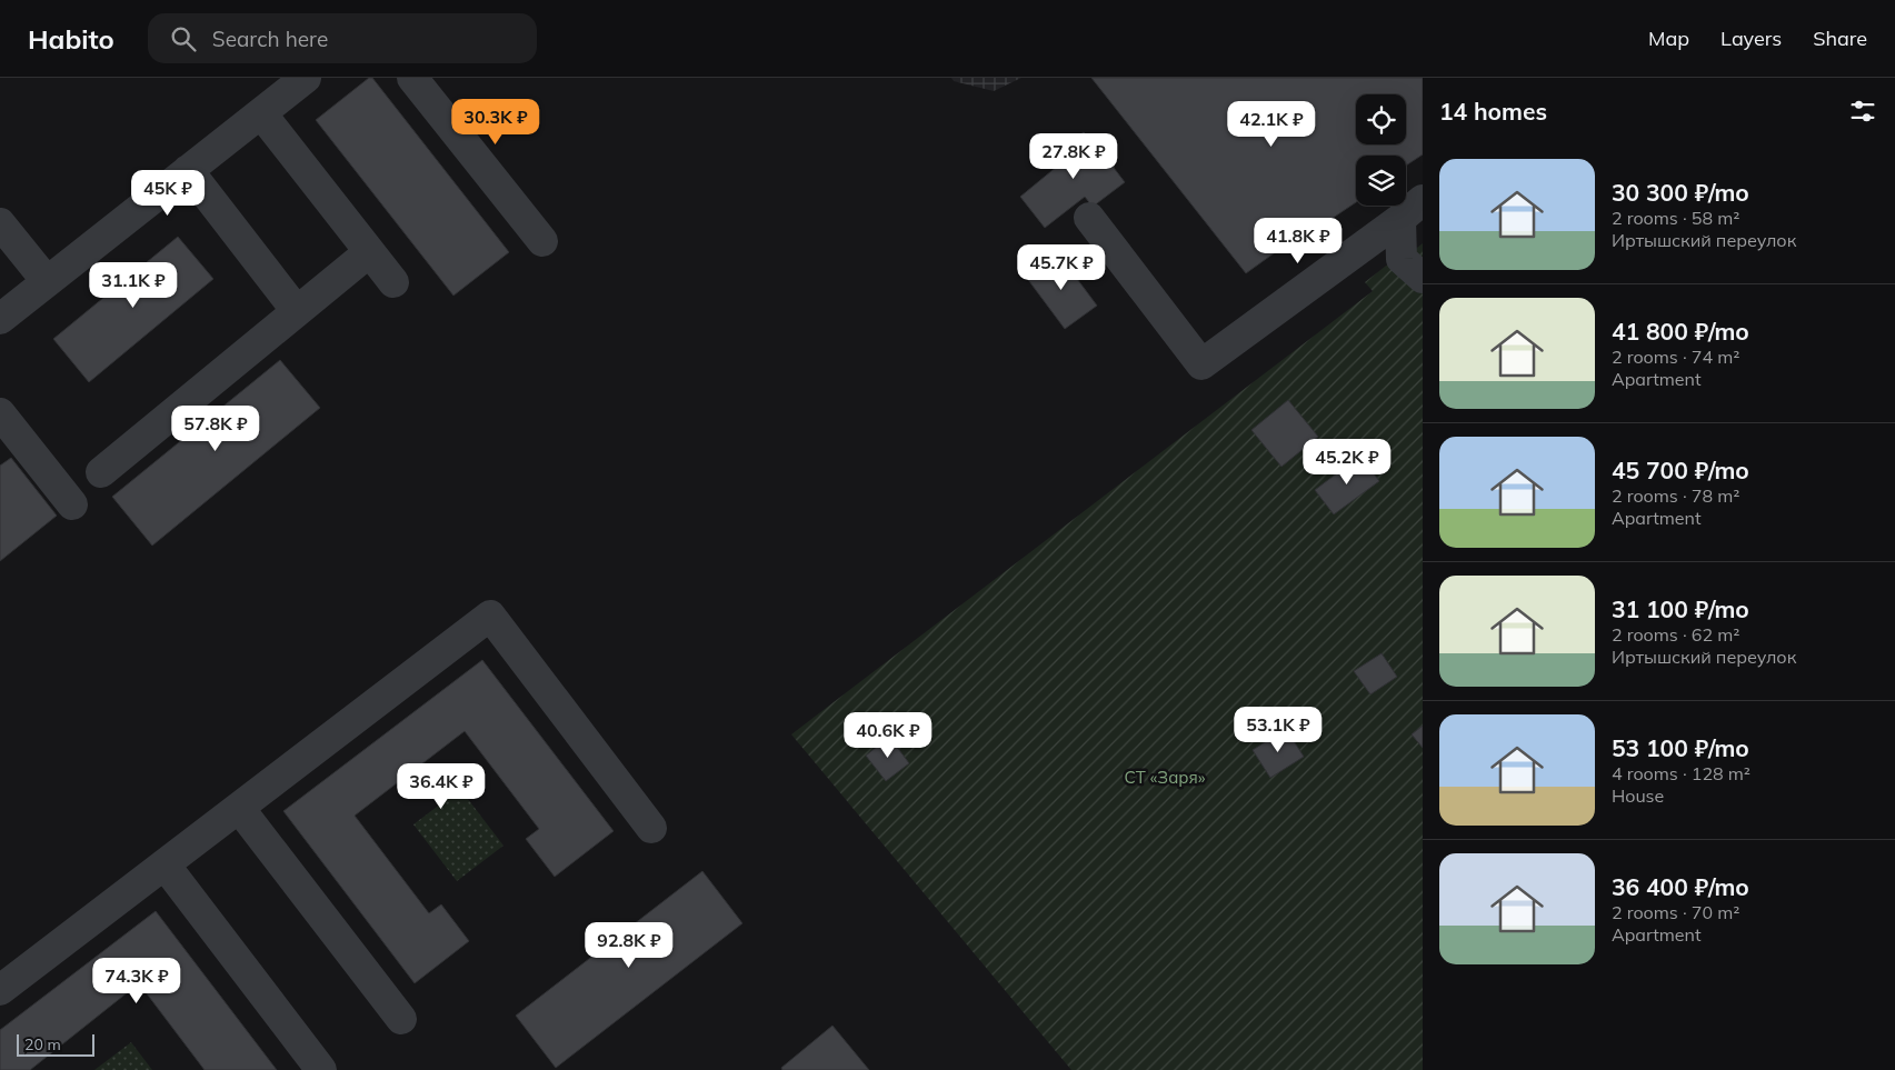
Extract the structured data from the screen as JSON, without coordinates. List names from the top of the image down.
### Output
{
  "parks": ["СТ «Заря»"],
  "scale_bar": "20 m",
  "page": {
    "header": "Habito",
    "search": "Search here",
    "nav": ["Map", "Layers", "Share"],
    "heading": "14 homes",
    "price": [
      "30.3K ₽",
      "42.1K ₽",
      "27.8K ₽",
      "45K ₽",
      "41.8K ₽",
      "45.7K ₽",
      "31.1K ₽",
      "57.8K ₽",
      "45.2K ₽",
      "53.1K ₽",
      "40.6K ₽",
      "36.4K ₽",
      "92.8K ₽",
      "74.3K ₽"
    ],
    "list": [
      {
        "name": "30 300 ₽/mo",
        "note": "2 rooms · 58 m² · Иртышский переулок"
      },
      {
        "name": "41 800 ₽/mo",
        "note": "2 rooms · 74 m² · Apartment"
      },
      {
        "name": "45 700 ₽/mo",
        "note": "2 rooms · 78 m² · Apartment"
      },
      {
        "name": "31 100 ₽/mo",
        "note": "2 rooms · 62 m² · Иртышский переулок"
      },
      {
        "name": "53 100 ₽/mo",
        "note": "4 rooms · 128 m² · House"
      },
      {
        "name": "36 400 ₽/mo",
        "note": "2 rooms · 70 m² · Apartment"
      }
    ],
    "scale": "20 m"
  }
}
